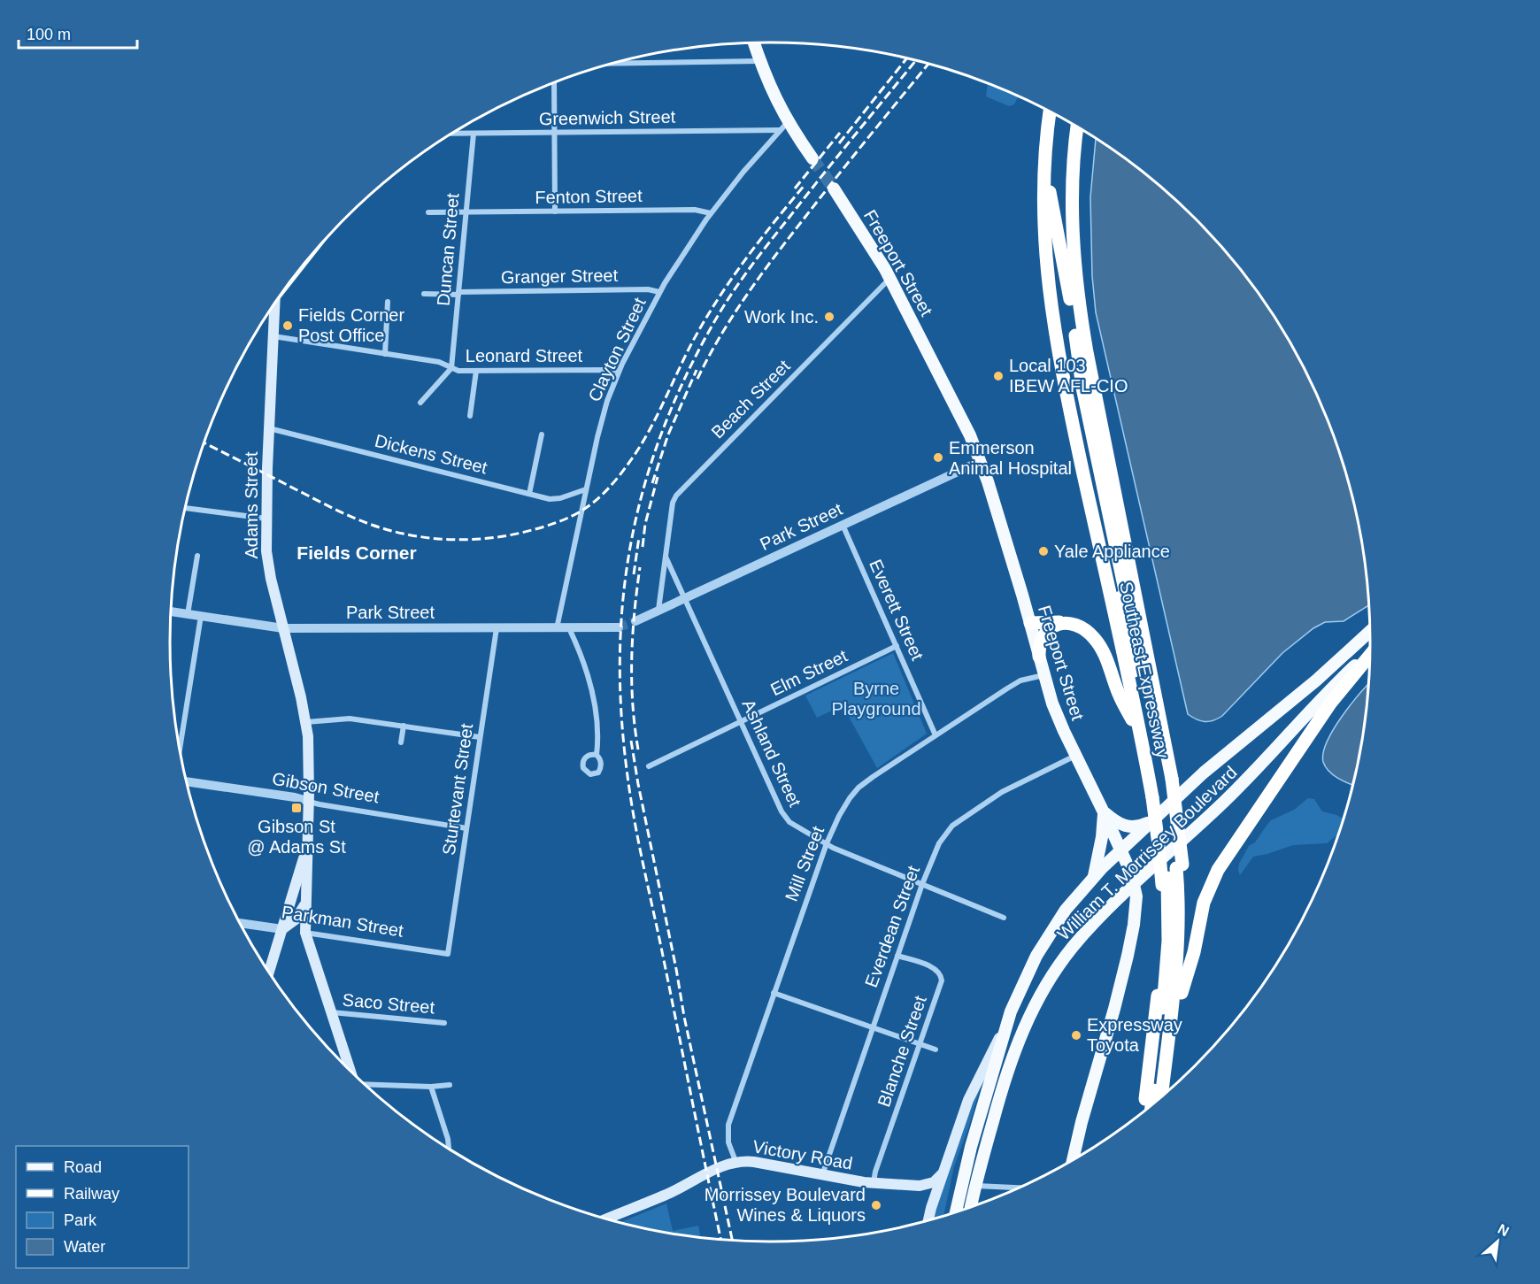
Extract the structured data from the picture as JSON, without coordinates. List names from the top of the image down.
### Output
{
  "streets": {
    "highway": ["Southeast Expressway"],
    "main road": [
      "Freeport Street",
      "Adams Street",
      "William T. Morrissey Boulevard",
      "Parkman Street",
      "Victory Road"
    ],
    "street": [
      "Greenwich Street",
      "Fenton Street",
      "Duncan Street",
      "Granger Street",
      "Clayton Street",
      "Leonard Street",
      "Beach Street",
      "Dickens Street",
      "Park Street",
      "Everett Street",
      "Elm Street",
      "Ashland Street",
      "Gibson Street",
      "Sturtevant Street",
      "Mill Street",
      "Everdean Street",
      "Saco Street",
      "Blanche Street"
    ]
  },
  "crossings": [
    ["Greenwich Street", "Duncan Street"],
    ["Greenwich Street", "Clayton Street"],
    ["Fenton Street", "Duncan Street"],
    ["Fenton Street", "Clayton Street"],
    ["Duncan Street", "Granger Street"],
    ["Duncan Street", "Leonard Street"],
    ["Freeport Street", "Beach Street"],
    ["Freeport Street", "Park Street"],
    ["Freeport Street", "William T. Morrissey Boulevard"],
    ["Freeport Street", "Mill Street"],
    ["Freeport Street", "Everdean Street"],
    ["Granger Street", "Clayton Street"],
    ["Clayton Street", "Leonard Street"],
    ["Clayton Street", "Dickens Street"],
    ["Clayton Street", "Park Street"],
    ["Leonard Street", "Adams Street"],
    ["Beach Street", "Park Street"],
    ["Dickens Street", "Adams Street"],
    ["Adams Street", "Park Street"],
    ["Adams Street", "Gibson Street"],
    ["Adams Street", "Parkman Street"],
    ["Adams Street", "Saco Street"],
    ["Park Street", "Everett Street"],
    ["Park Street", "Ashland Street"],
    ["Park Street", "Sturtevant Street"],
    ["Everett Street", "Elm Street"],
    ["Everett Street", "Mill Street"],
    ["Elm Street", "Ashland Street"],
    ["Ashland Street", "Mill Street"],
    ["Ashland Street", "Everdean Street"],
    ["Gibson Street", "Sturtevant Street"],
    ["Sturtevant Street", "Parkman Street"],
    ["Mill Street", "Victory Road"],
    ["Everdean Street", "Blanche Street"],
    ["Everdean Street", "Victory Road"],
    ["Blanche Street", "Victory Road"]
  ],
  "districts": ["Fields Corner"],
  "parks": ["Byrne Playground"],
  "places": {
    "other": [
      "Work Inc.",
      "Fields Corner Post Office",
      "Local 103 IBEW AFL-CIO",
      "Emmerson Animal Hospital",
      "Yale Appliance",
      "Expressway Toyota",
      "Morrissey Boulevard Wines & Liquors"
    ],
    "transit": ["Gibson St @ Adams St"]
  },
  "legend": [
    "Road",
    "Railway",
    "Park",
    "Water"
  ],
  "scale_bar": "100 m",
  "north": "top right"
}
